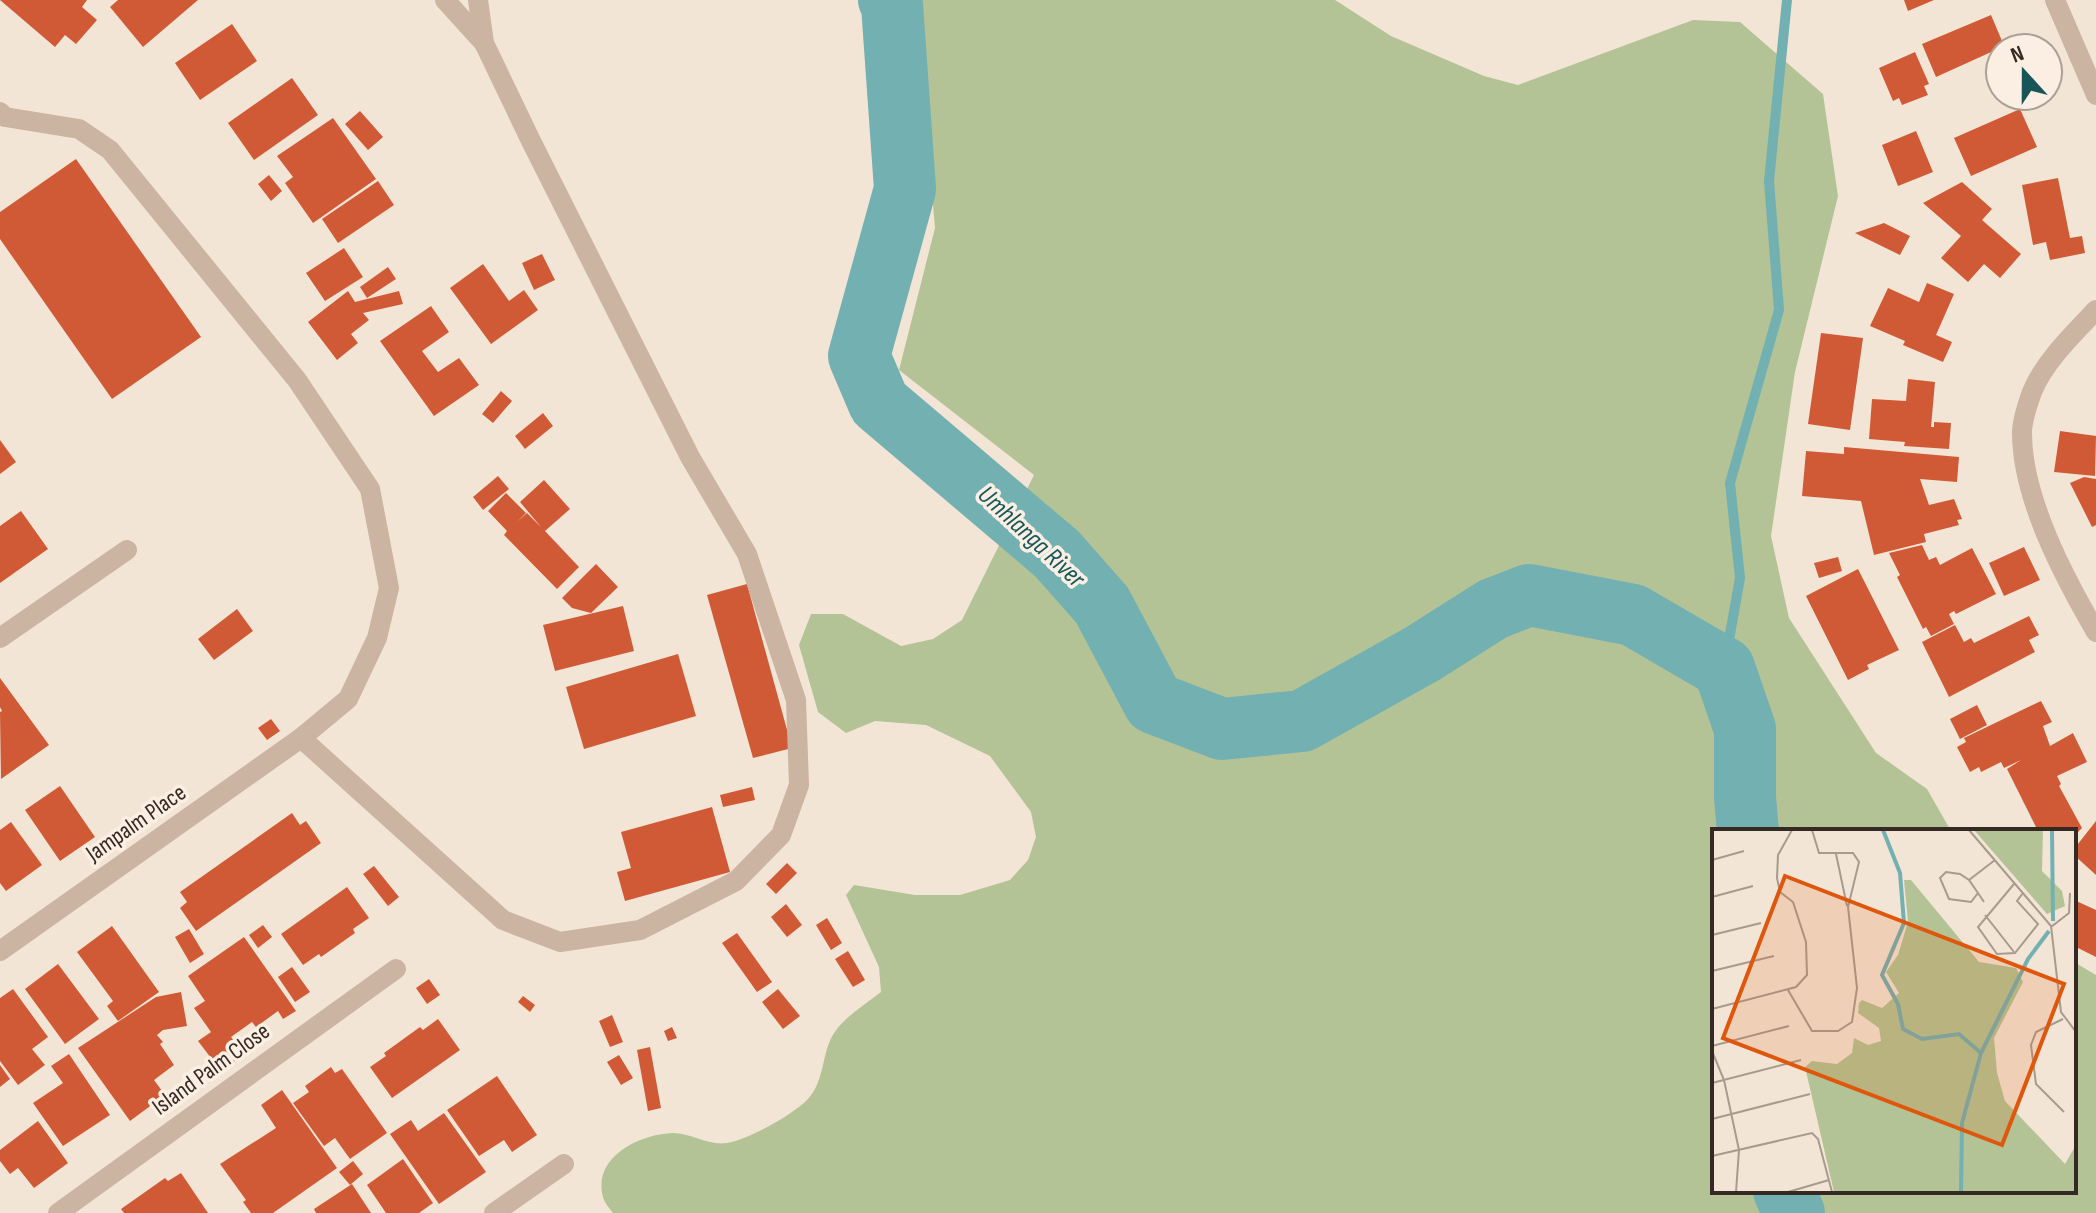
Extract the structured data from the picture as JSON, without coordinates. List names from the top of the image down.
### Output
{
  "streets": {
    "street": ["Jampalm Place", "Island Palm Close"]
  },
  "water": ["Umhlanga River"],
  "north": "top"
}
